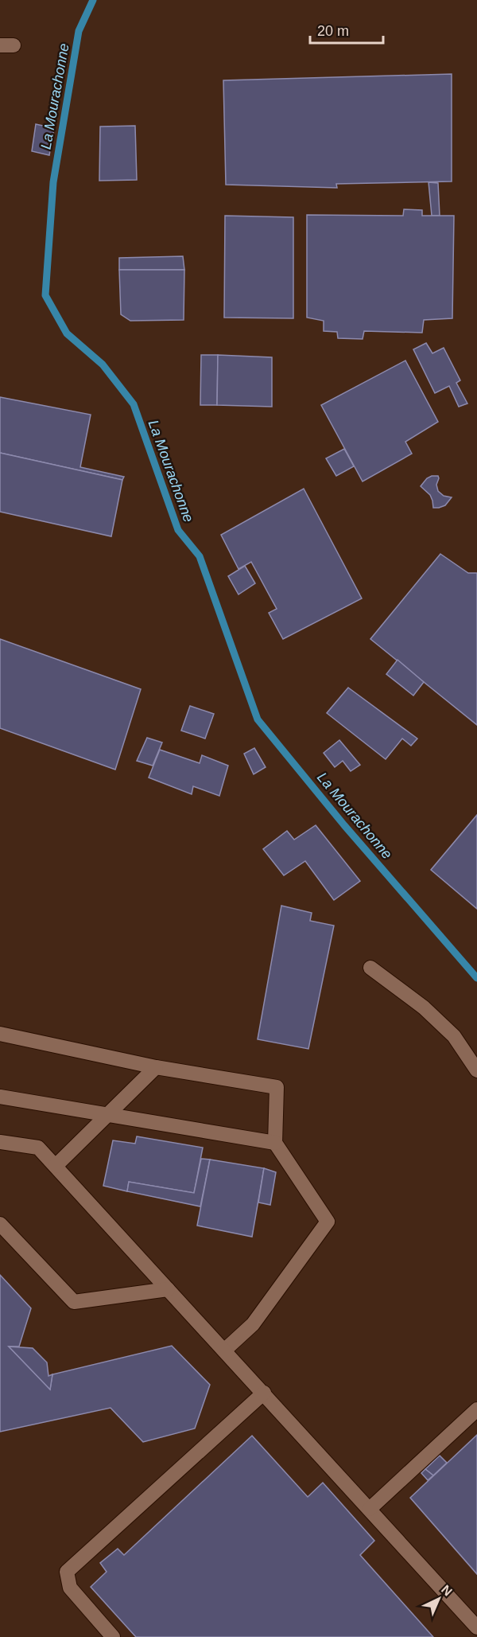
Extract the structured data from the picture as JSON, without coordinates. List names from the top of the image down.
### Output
{
  "water": ["La Mourachonne"],
  "scale_bar": "20 m",
  "north": "top right"
}
